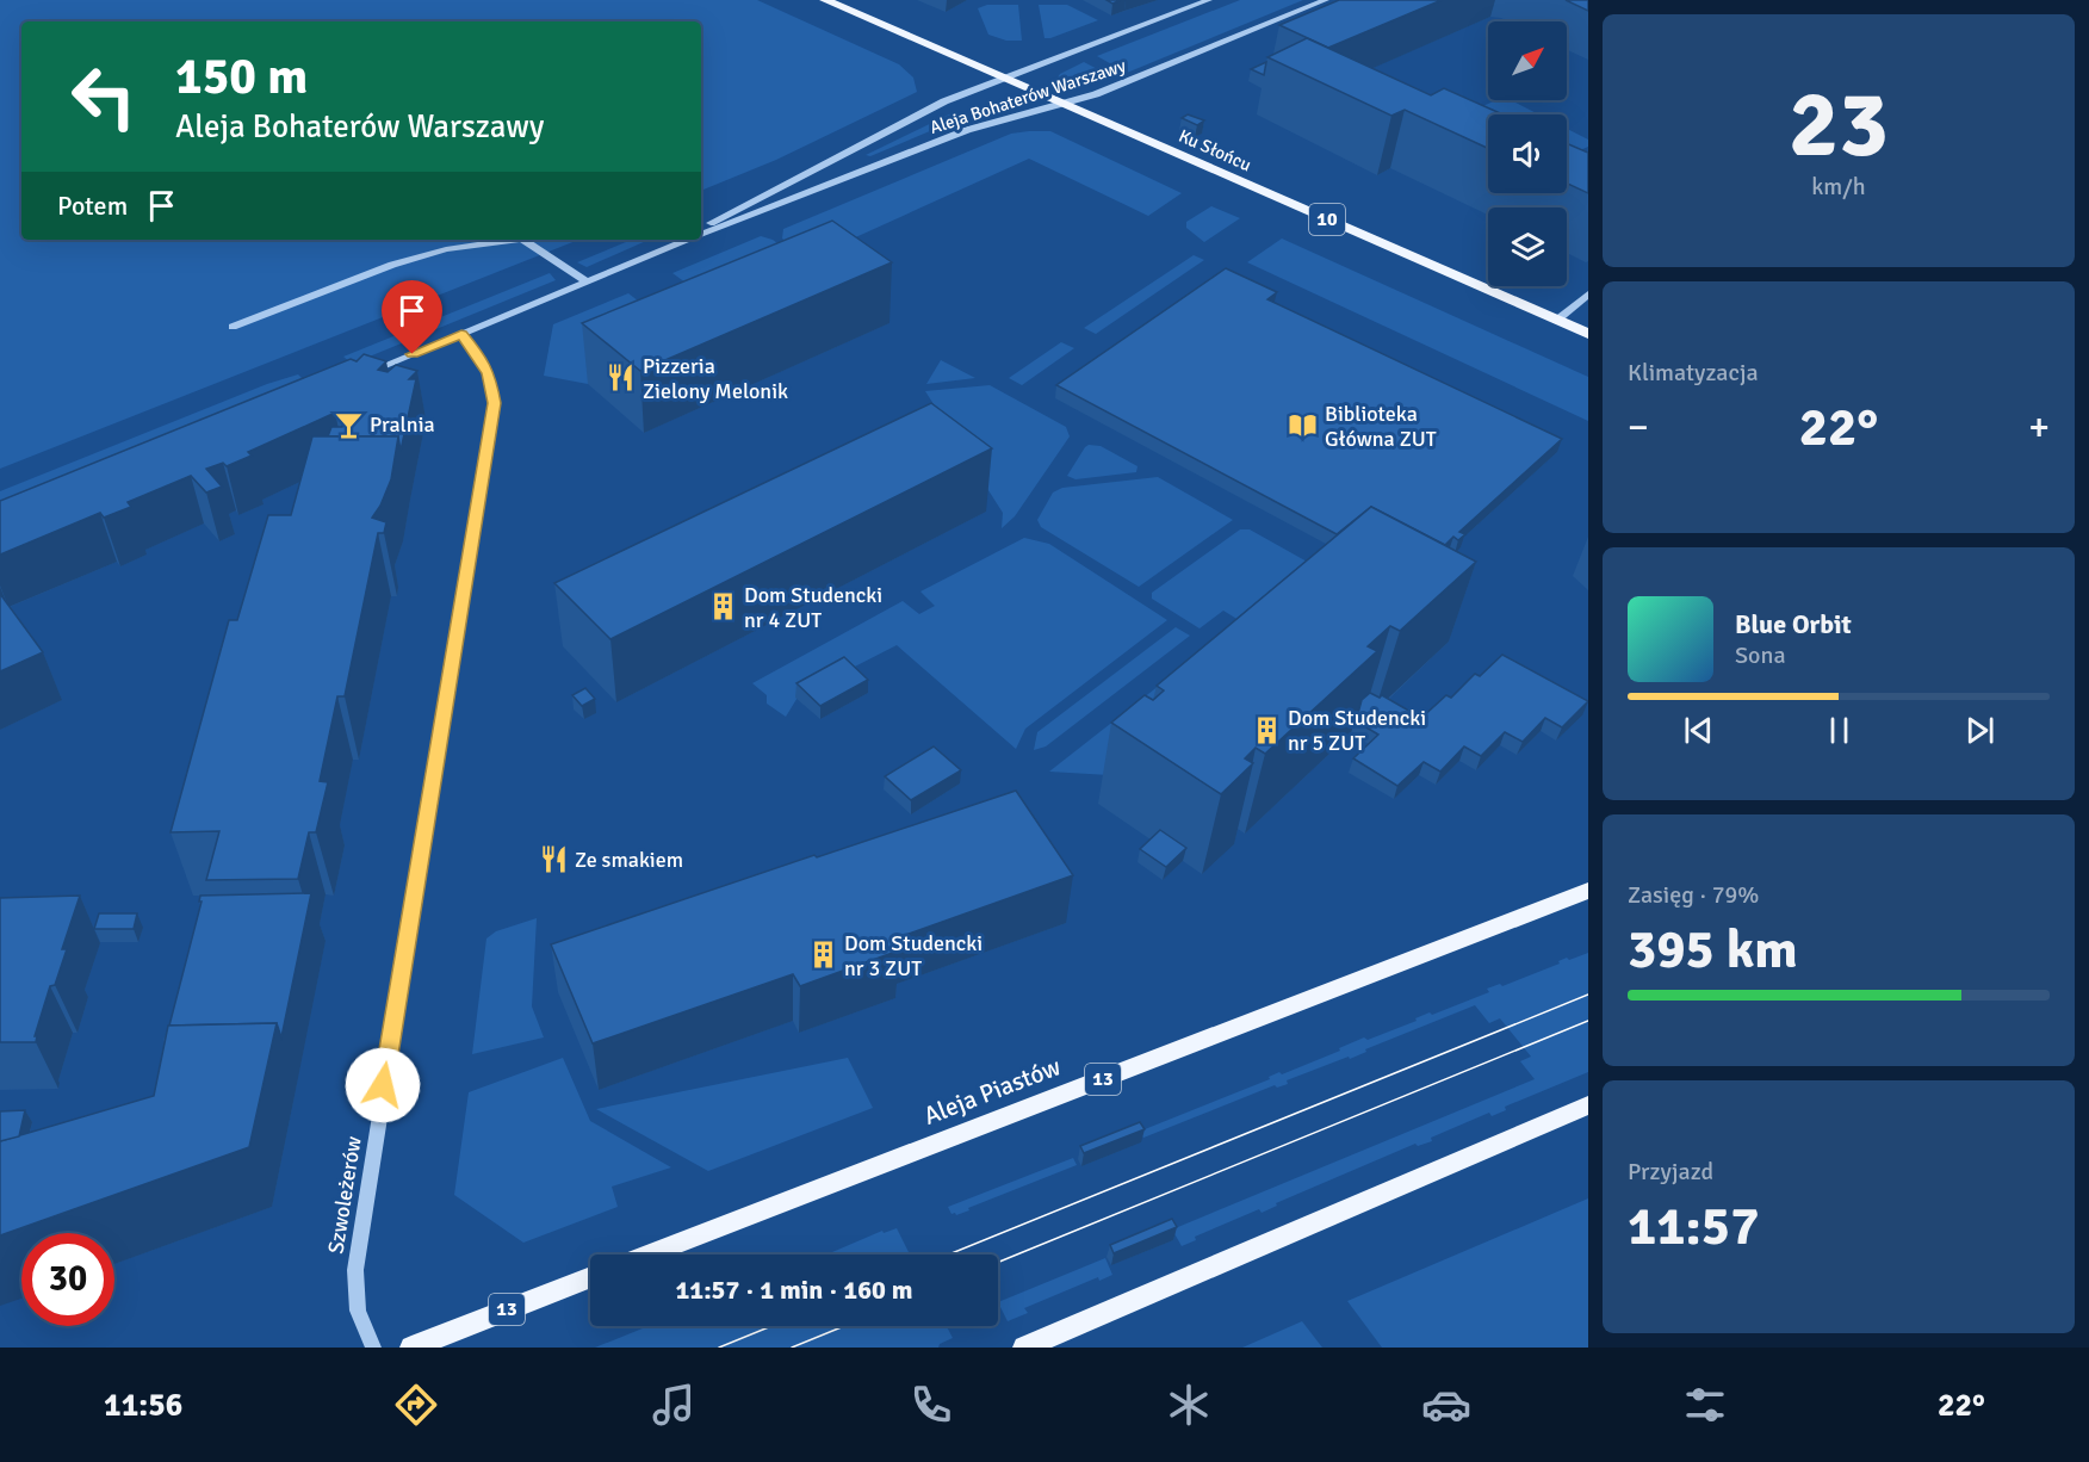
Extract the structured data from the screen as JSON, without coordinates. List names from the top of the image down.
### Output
{
  "streets": {
    "main road": [
      "Ku Słońcu",
      "10",
      "13",
      "Aleja Piastów"
    ],
    "street": ["Aleja Bohaterów Warszawy", "Szwoleżerów"]
  },
  "crossings": [
    ["Aleja Bohaterów Warszawy", "Ku Słońcu"],
    ["Aleja Bohaterów Warszawy", "Szwoleżerów"]
  ],
  "places": {
    "restaurant": ["Pizzeria Zielony Melonik", "Ze smakiem"],
    "bar": ["Pralnia"],
    "library": ["Biblioteka Główna ZUT"],
    "building": ["Dom Studencki nr 4 ZUT", "Dom Studencki nr 5 ZUT", "Dom Studencki nr 3 ZUT"]
  },
  "north": "top right",
  "page": {
    "tile": [
      ["23", "km/h"],
      "Klimatyzacja",
      ["Zasięg · 79%", "395 km"],
      ["Przyjazd", "11:57"]
    ],
    "turn": ["150 m", "Aleja Bohaterów Warszawy"],
    "then": "Potem",
    "heat": ["−", "22°", "+"],
    "song": ["Blue Orbit", "Sona"],
    "limit": "30",
    "trip": "11:57 · 1 min · 160 m",
    "tabs": ["11:56", "22°"]
  }
}
